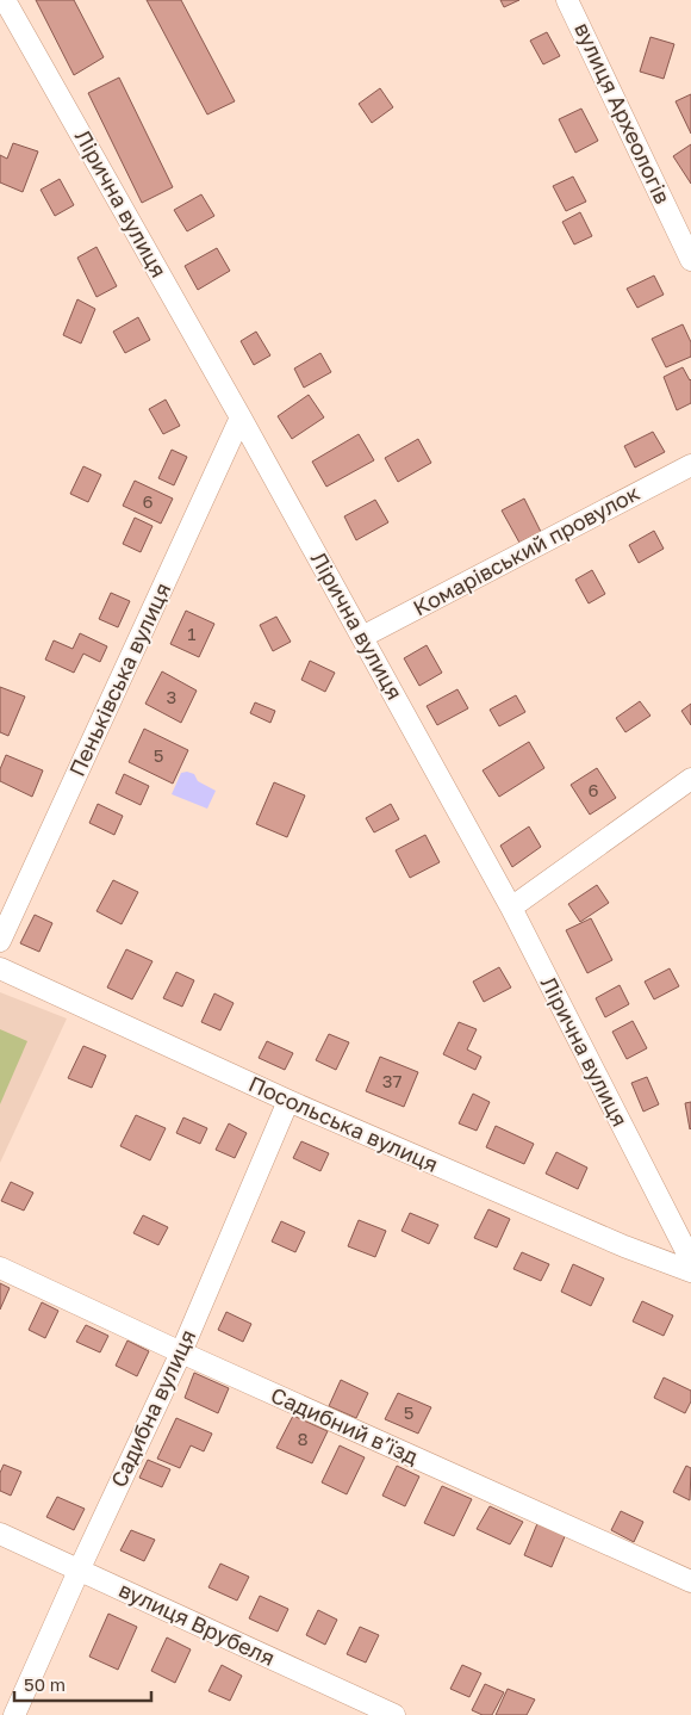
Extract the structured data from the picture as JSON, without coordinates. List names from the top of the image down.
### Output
{
  "streets": {
    "street": [
      "вулиця Археологів",
      "Лірична вулиця",
      "Комарівський провулок",
      "Пеньківська вулиця",
      "Посольська вулиця",
      "Садибна вулиця",
      "Садибний в’їзд",
      "вулиця Врубеля"
    ]
  },
  "crossings": [
    ["Лірична вулиця", "Комарівський провулок"],
    ["Лірична вулиця", "Пеньківська вулиця"],
    ["Посольська вулиця", "Садибна вулиця"],
    ["Садибна вулиця", "Садибний в’їзд"],
    ["Садибна вулиця", "вулиця Врубеля"]
  ],
  "house_numbers": [
    "6",
    "1",
    "3",
    "5",
    "6",
    "37",
    "5",
    "8"
  ],
  "scale_bar": "50 m"
}
